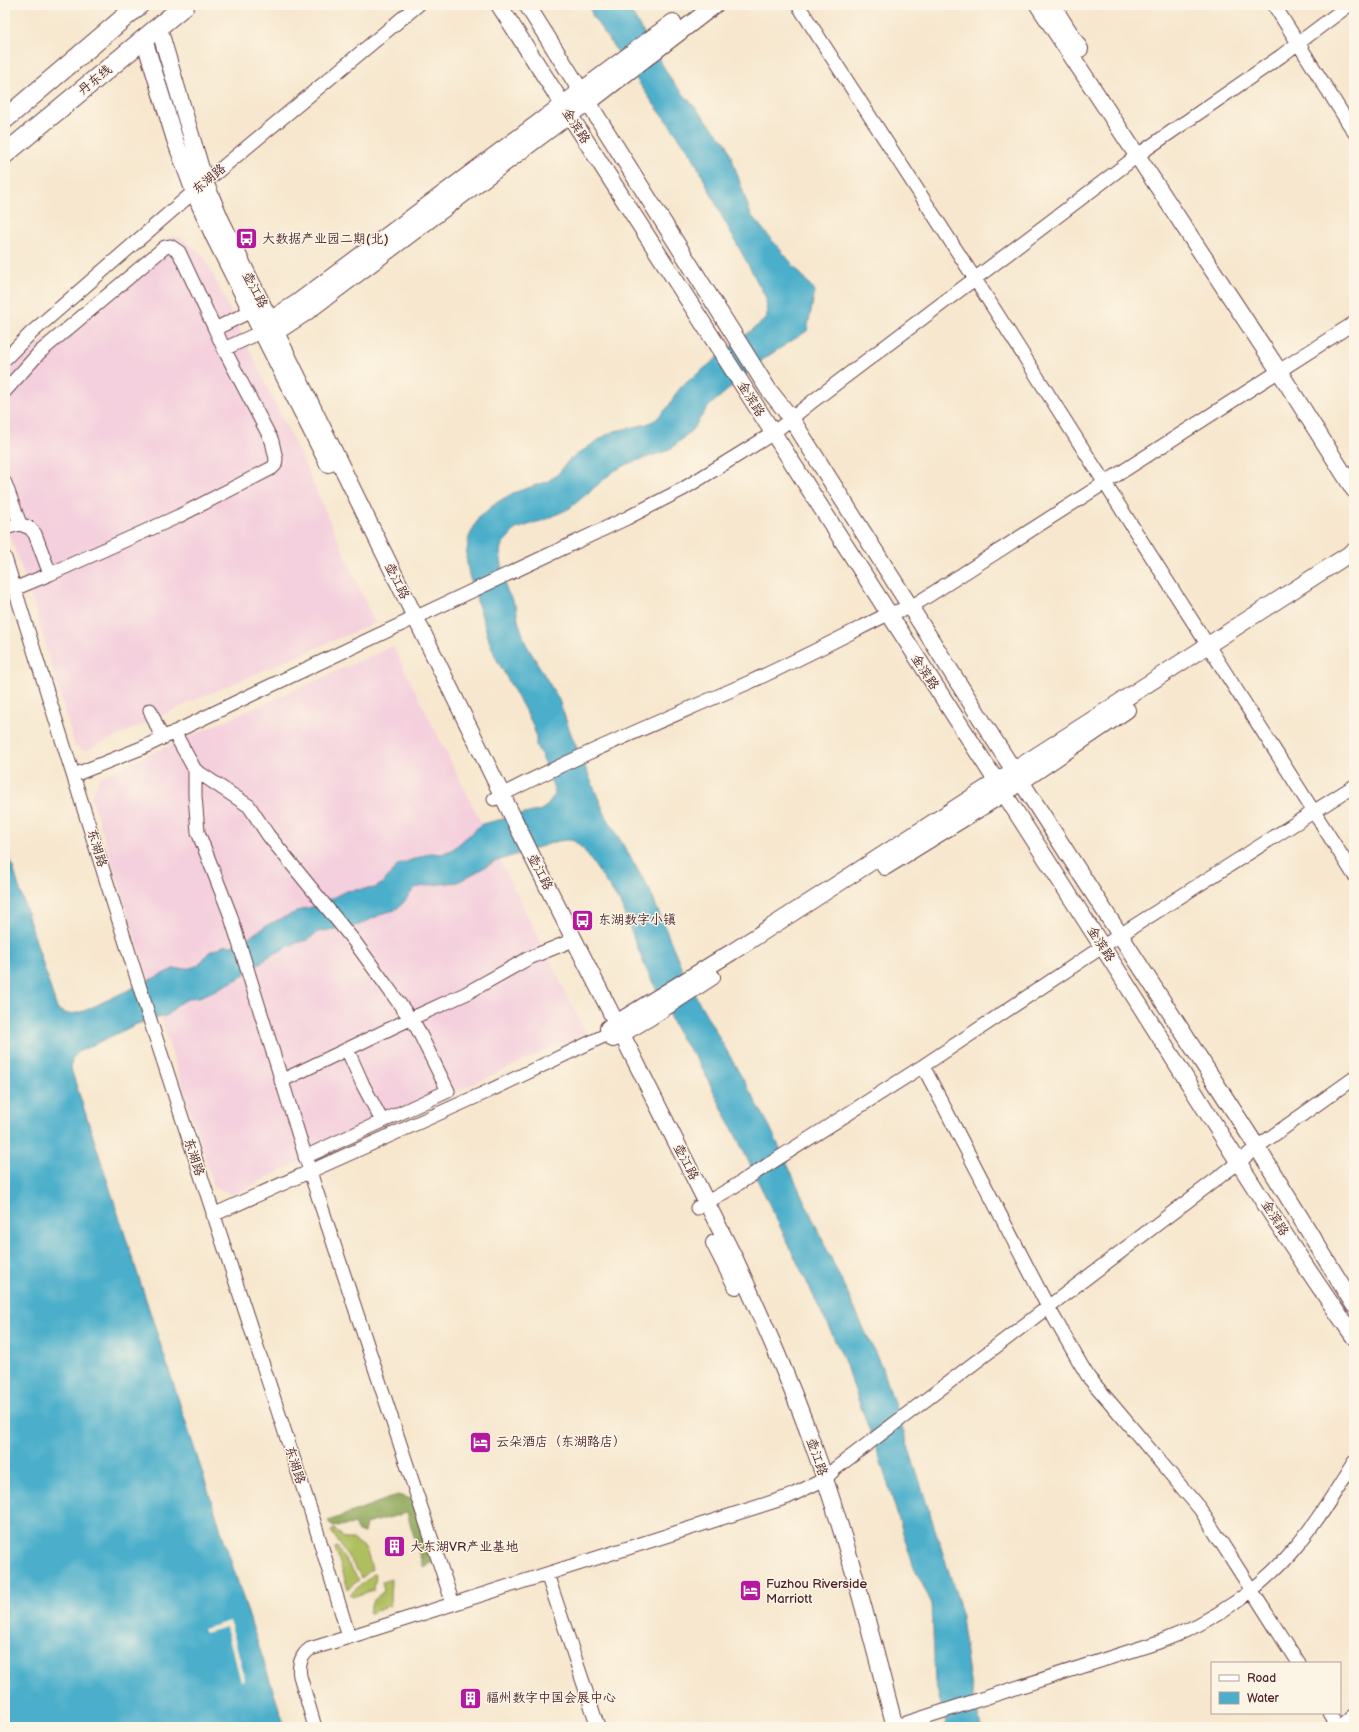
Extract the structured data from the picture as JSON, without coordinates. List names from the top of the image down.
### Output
{
  "streets": {
    "highway": ["丹东线"],
    "main road": ["金滨路", "壶江路"],
    "street": ["东湖路"]
  },
  "crossings": [
    ["丹东线", "壶江路"],
    ["东湖路", "壶江路"]
  ],
  "places": {
    "bus stop": ["大数据产业园二期(北)", "东湖数字小镇"],
    "hotel": ["云朵酒店（东湖路店）", "Fuzhou Riverside Marriott"],
    "building": ["大东湖VR产业基地", "福州数字中国会展中心"]
  },
  "legend": ["Road", "Water"]
}
